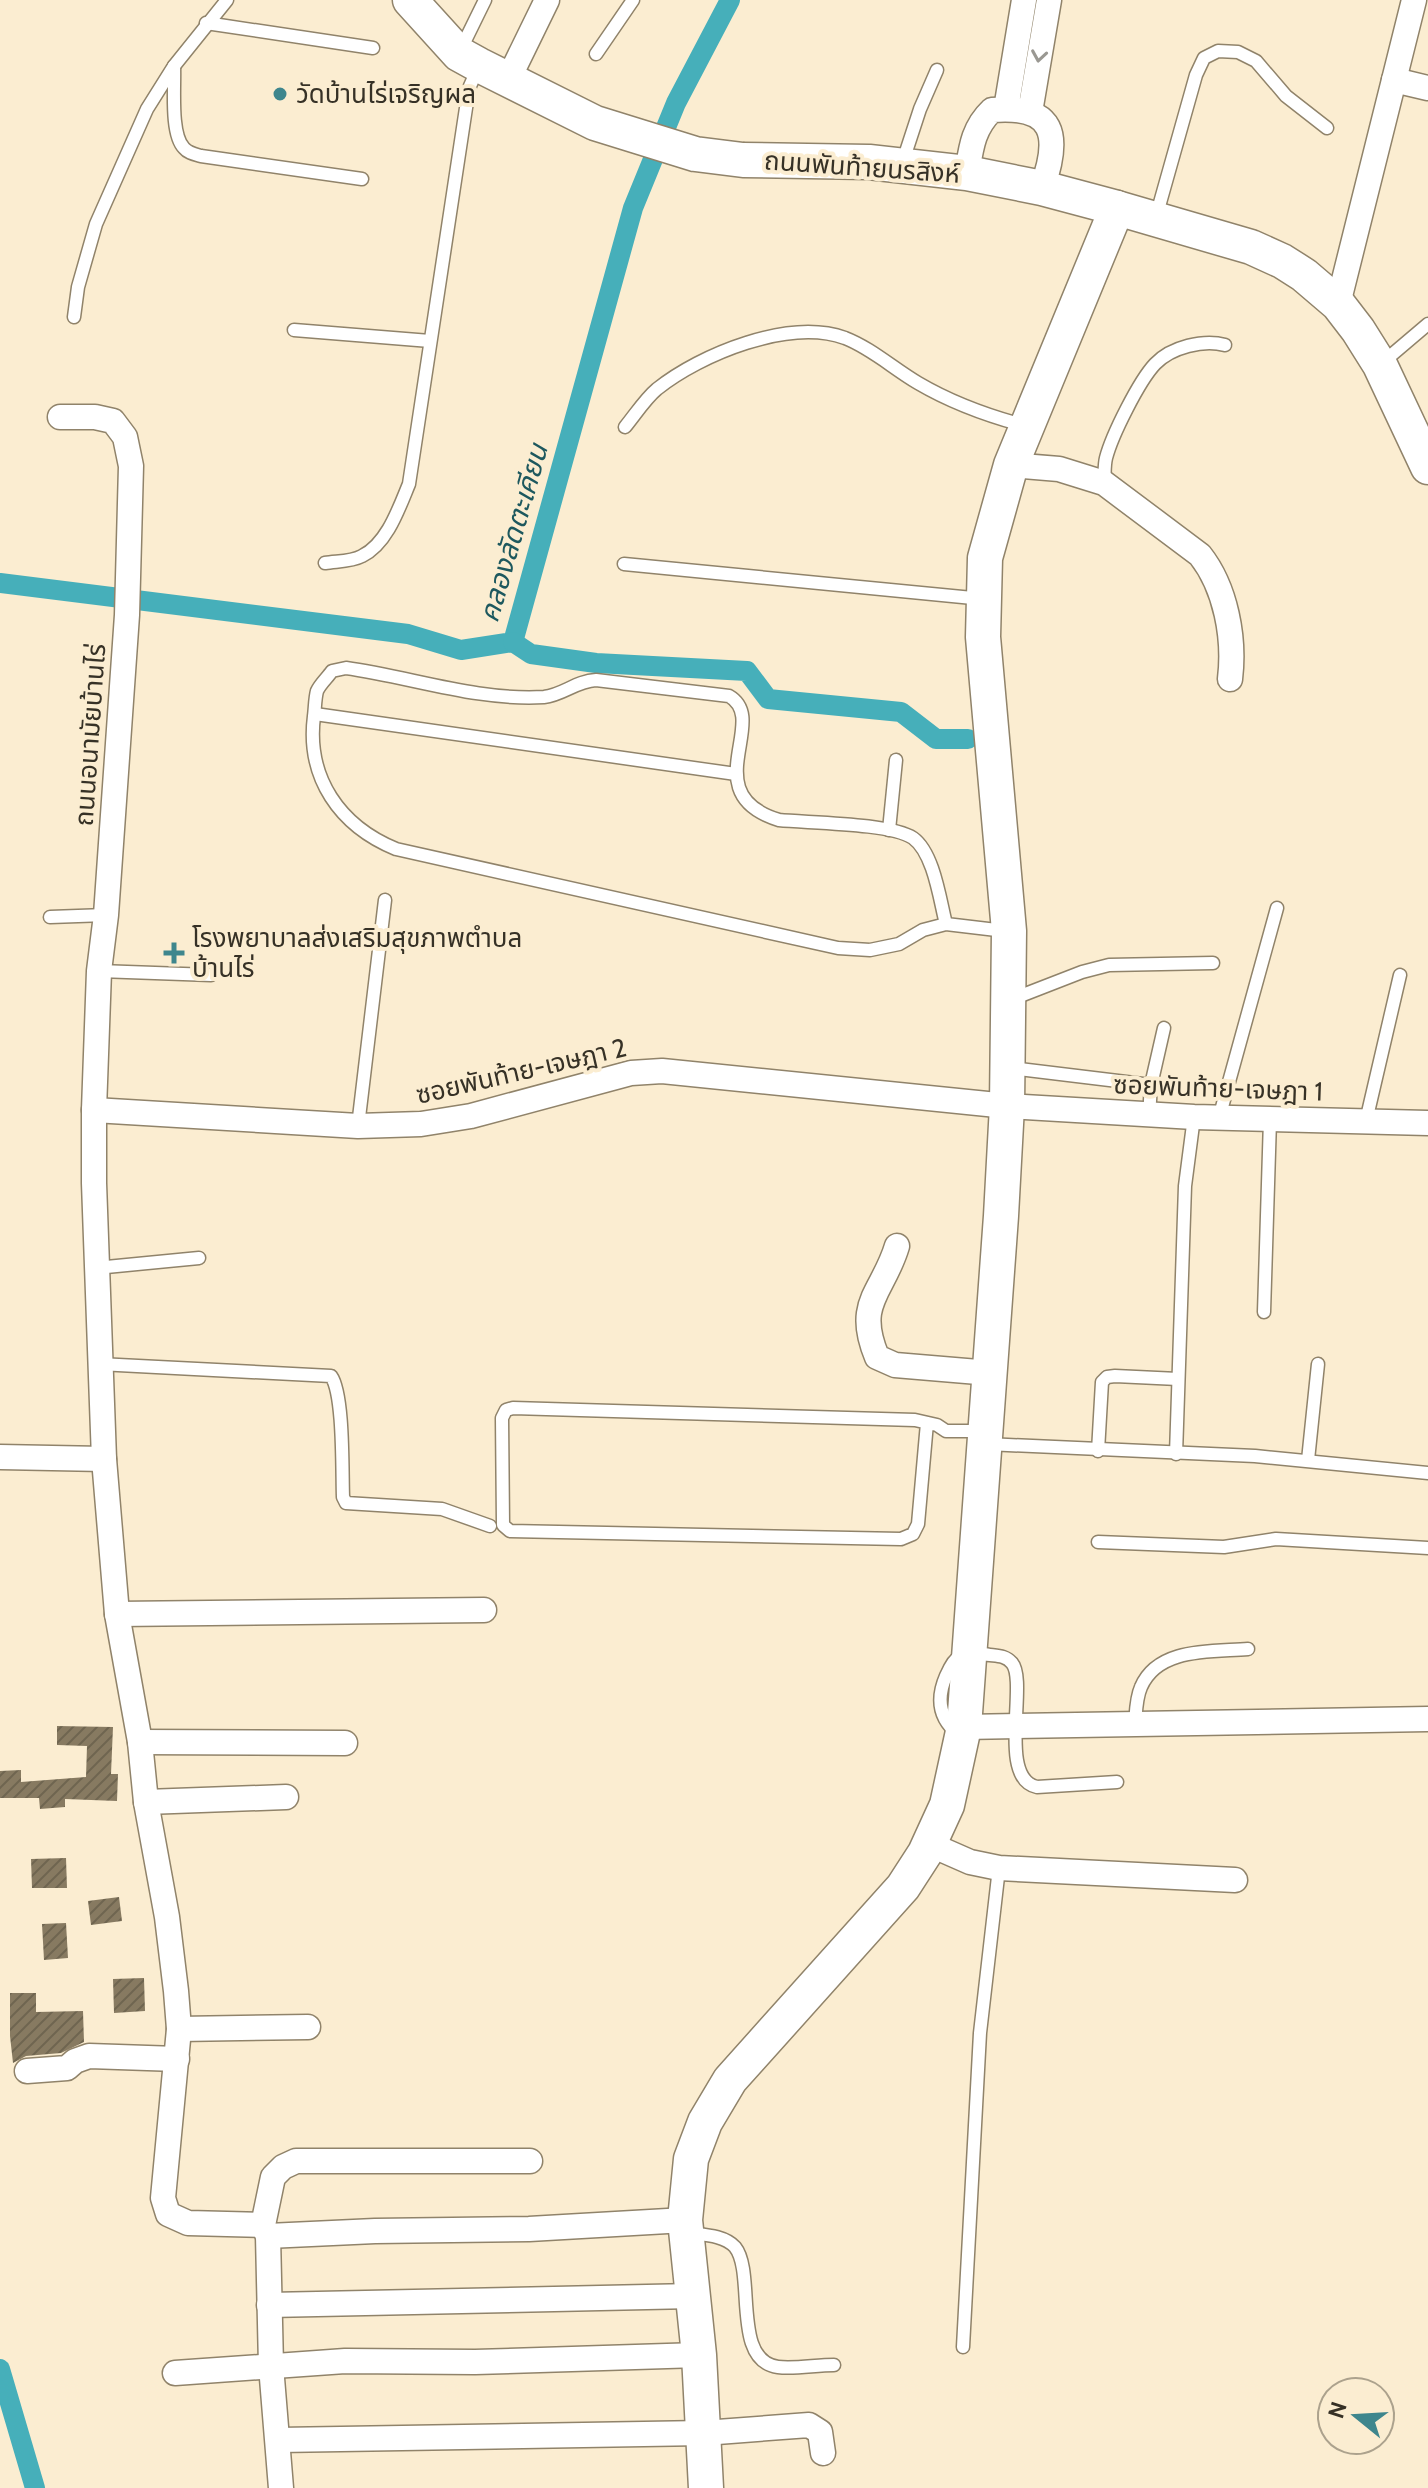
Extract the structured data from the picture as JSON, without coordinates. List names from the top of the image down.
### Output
{
  "streets": {
    "street": [
      "ถนนพันท้ายนรสิงห์",
      "ถนนอนามัยบ้านไร่",
      "ซอยพันท้าย-เจษฎา 2",
      "ซอยพันท้าย-เจษฎา 1"
    ]
  },
  "crossings": [
    ["ถนนอนามัยบ้านไร่", "ซอยพันท้าย-เจษฎา 2"],
    ["ซอยพันท้าย-เจษฎา 2", "ซอยพันท้าย-เจษฎา 1"]
  ],
  "water": ["คลองลัดตะเคียน"],
  "places": {
    "other": ["วัดบ้านไร่เจริญผล"],
    "health": ["โรงพยาบาลส่งเสริมสุขภาพตำบล บ้านไร่"]
  },
  "north": "left"
}
